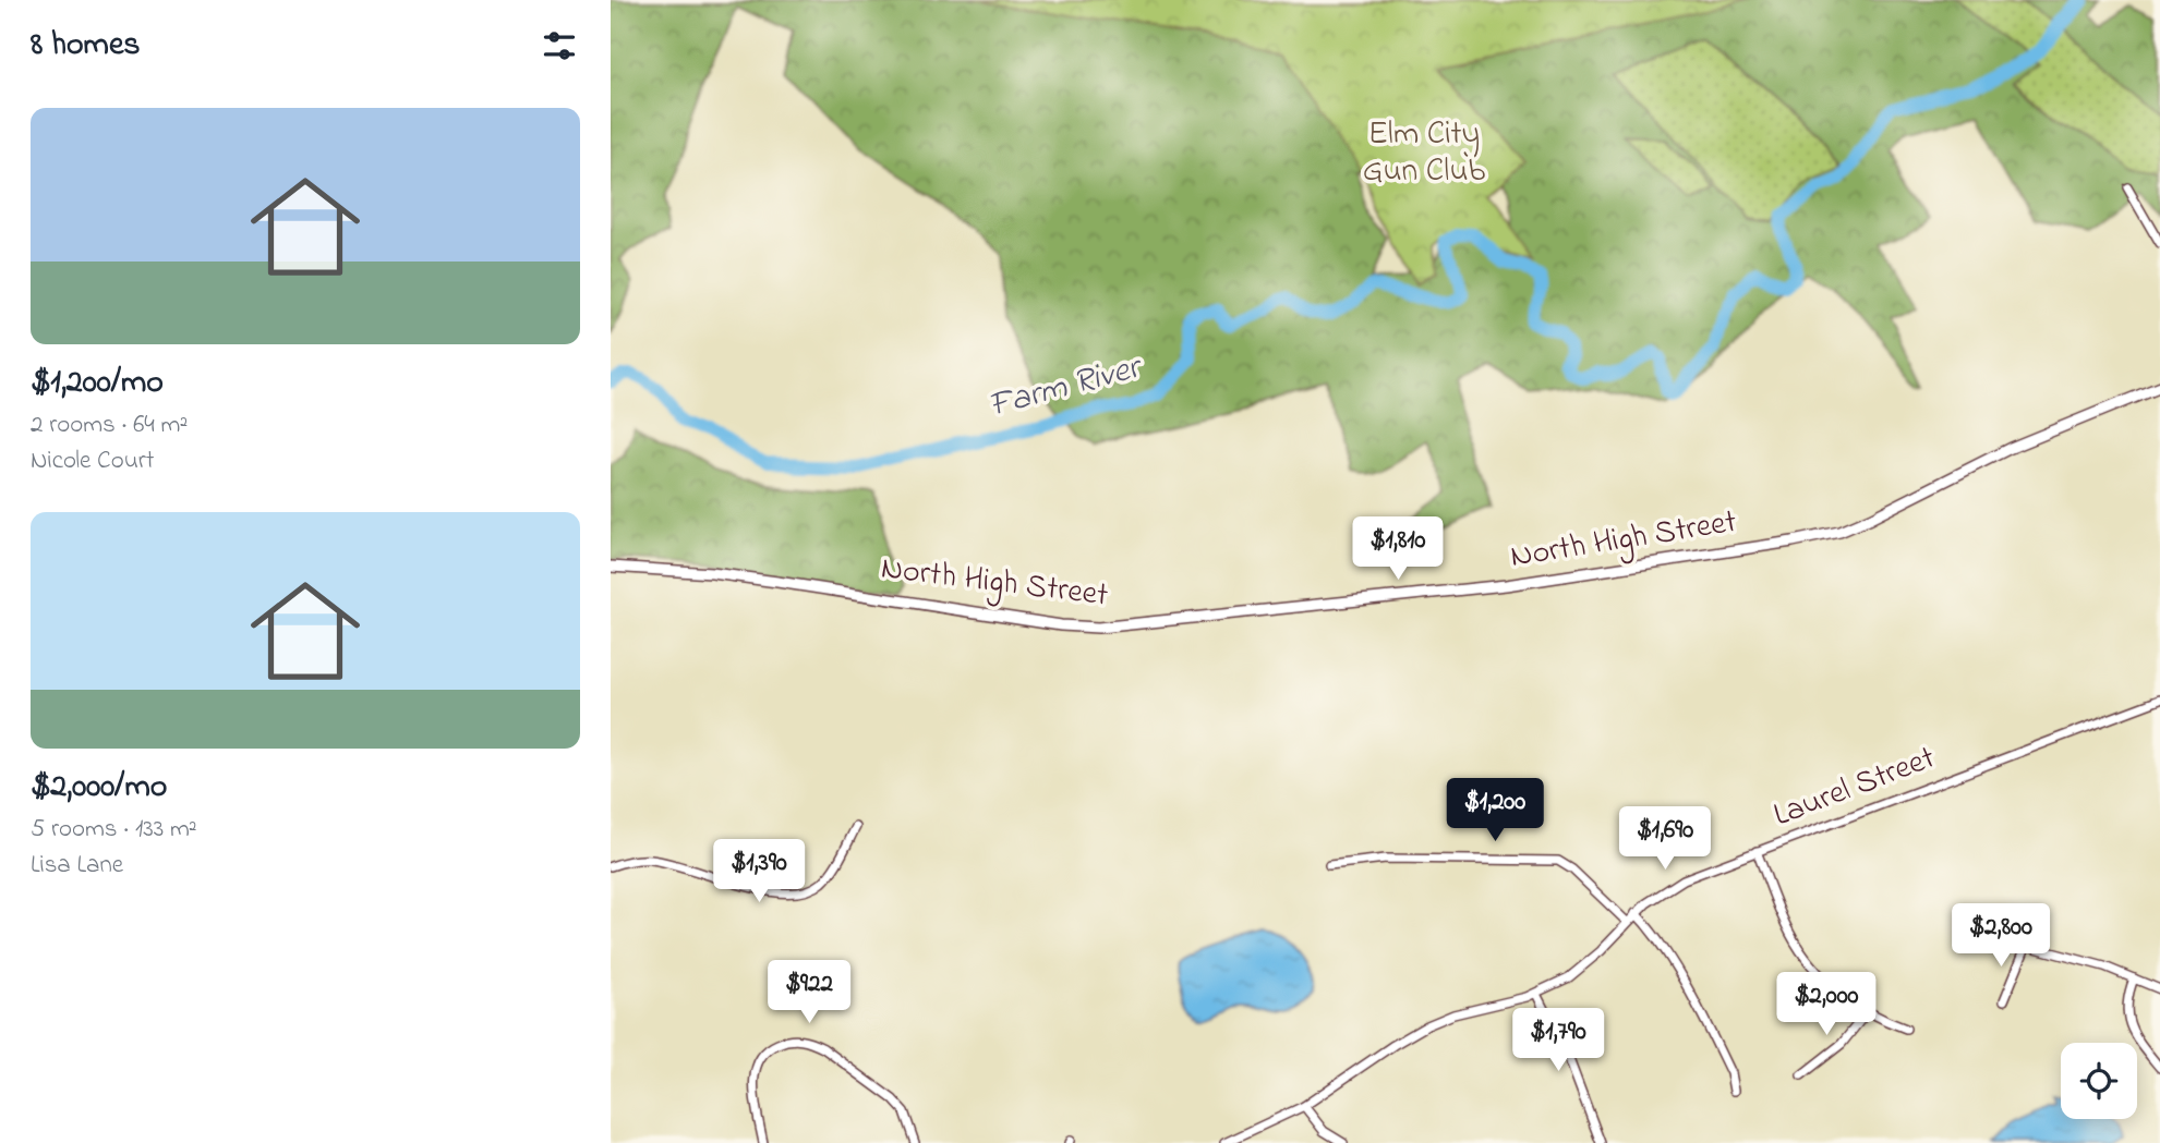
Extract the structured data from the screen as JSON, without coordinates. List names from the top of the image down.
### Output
{
  "streets": {
    "main road": ["North High Street"],
    "street": ["Laurel Street"]
  },
  "water": ["Farm River"],
  "parks": ["Elm City Gun Club"],
  "page": {
    "heading": "8 homes",
    "list": [
      {
        "name": "$1,200/mo",
        "note": "2 rooms · 64 m² · Nicole Court"
      },
      {
        "name": "$2,000/mo",
        "note": "5 rooms · 133 m² · Lisa Lane"
      }
    ],
    "price": [
      "$1,810",
      "$1,200",
      "$1,690",
      "$1,390",
      "$2,800",
      "$922",
      "$2,000",
      "$1,790"
    ]
  }
}
